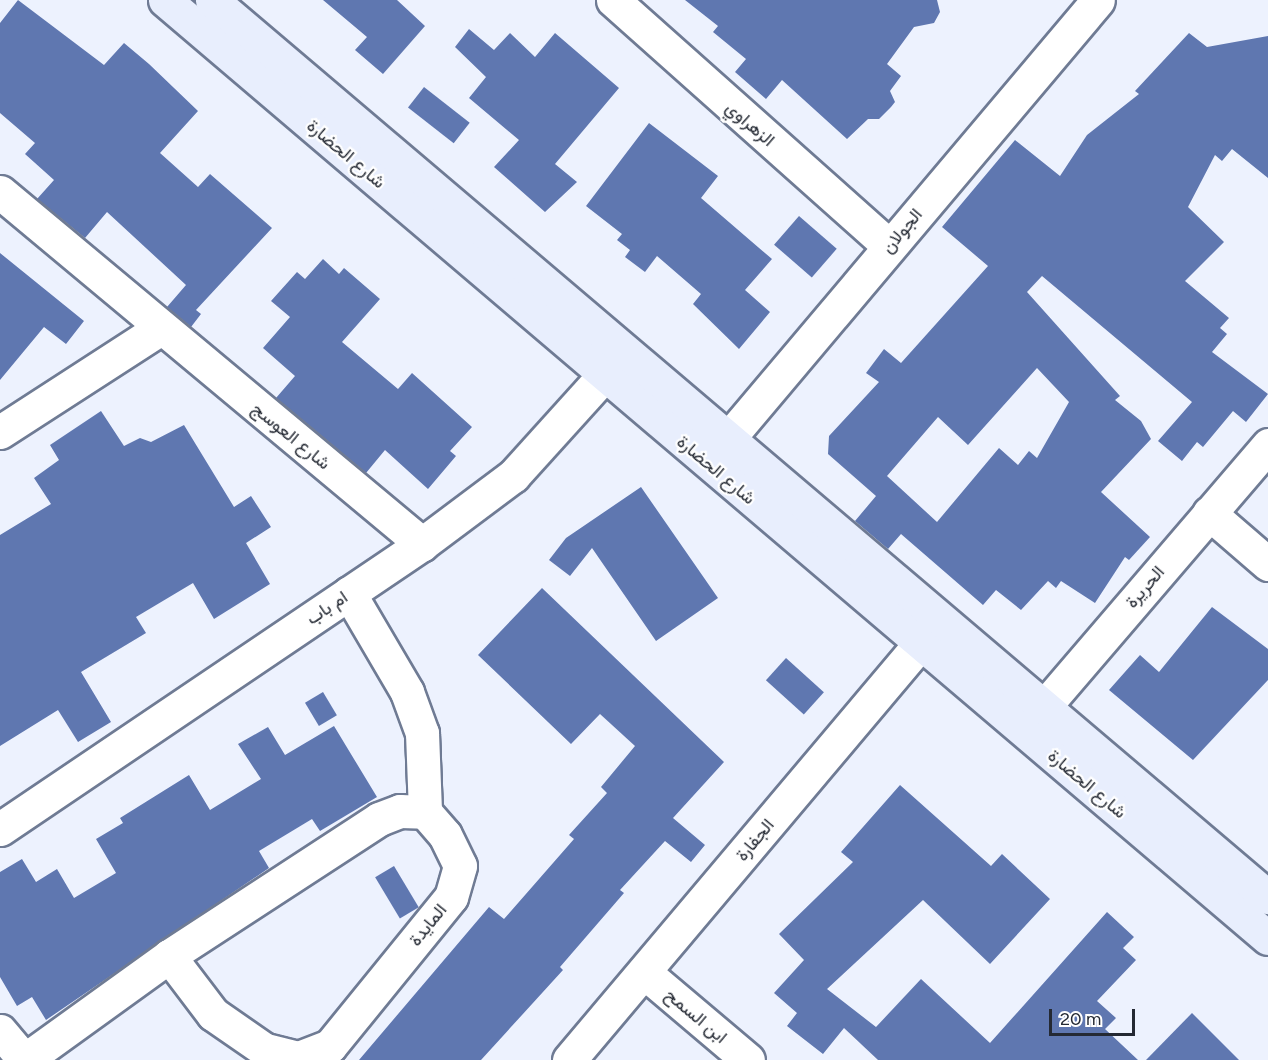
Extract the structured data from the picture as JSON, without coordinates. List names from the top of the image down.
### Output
{
  "streets": {
    "street": [
      "الزهراوي",
      "شارع الحضارة",
      "الجولان",
      "شارع العوسج",
      "الحريرة",
      "ام باب",
      "الجفارة",
      "المايدة",
      "ابن السمح"
    ]
  },
  "crossings": [
    ["الزهراوي", "الجولان"],
    ["شارع الحضارة", "الجولان"],
    ["شارع الحضارة", "الحريرة"],
    ["شارع الحضارة", "ام باب"],
    ["شارع الحضارة", "الجفارة"],
    ["شارع العوسج", "ام باب"],
    ["الجفارة", "ابن السمح"]
  ],
  "scale_bar": "20 m"
}
